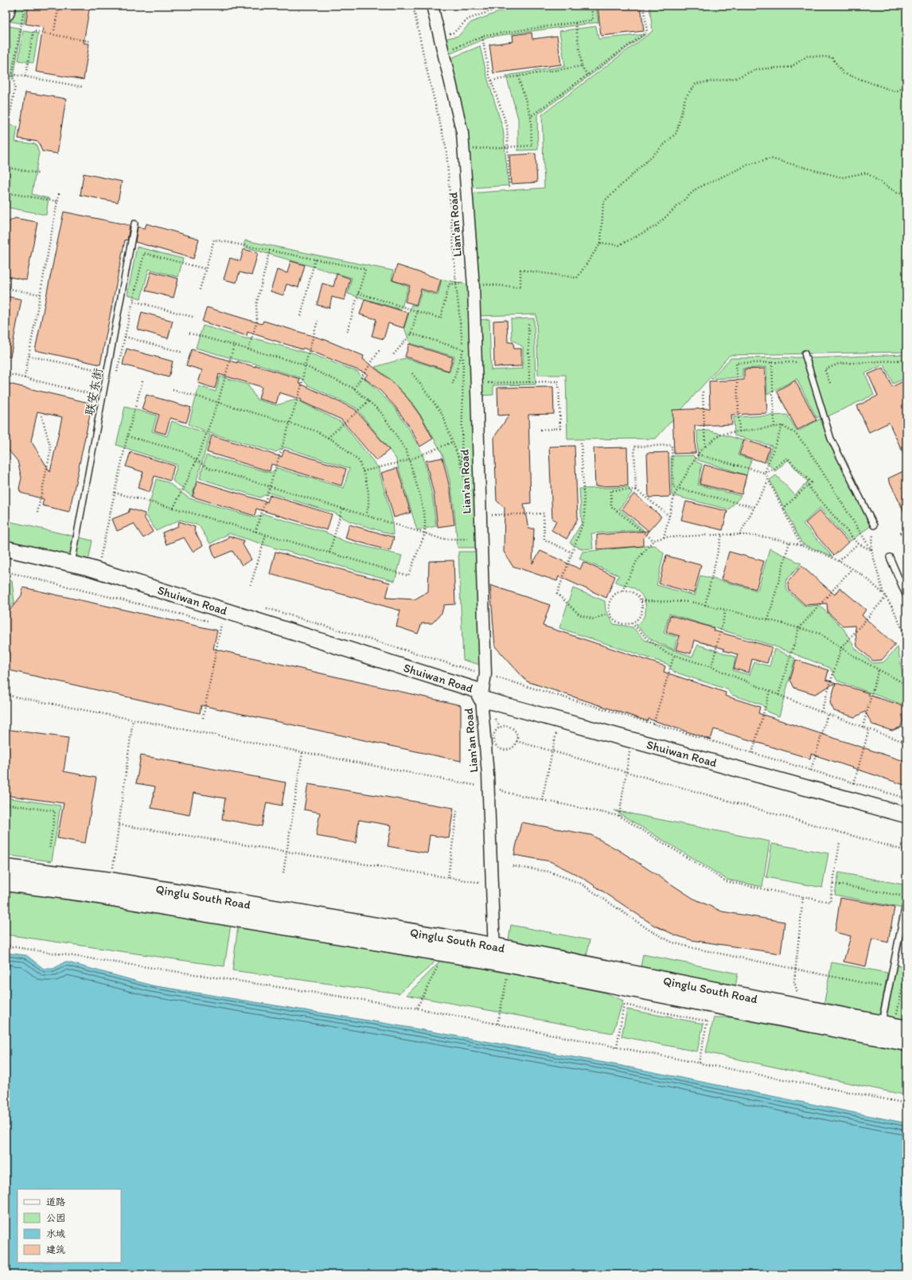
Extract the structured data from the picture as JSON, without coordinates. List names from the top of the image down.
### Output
{
  "streets": {
    "highway": ["Qinglu South Road"],
    "street": ["Lian'an Road", "Shuiwan Road"],
    "lane": ["联安东街"]
  },
  "crossings": [
    ["Lian'an Road", "Shuiwan Road"],
    ["Lian'an Road", "Qinglu South Road"],
    ["联安东街", "Shuiwan Road"]
  ],
  "legend": [
    "道路",
    "公园",
    "水域",
    "建筑"
  ]
}
